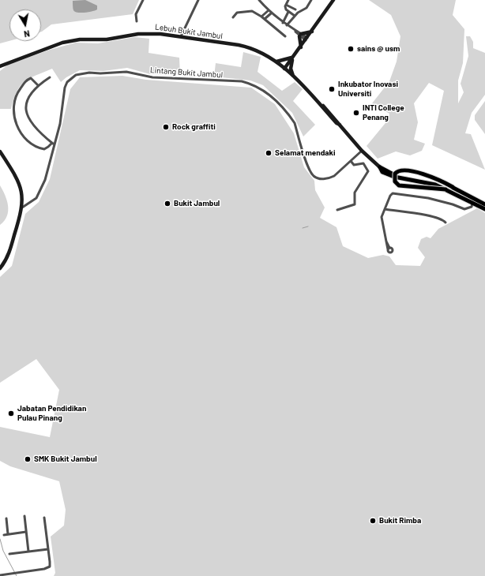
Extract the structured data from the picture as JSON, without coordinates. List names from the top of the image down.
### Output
{
  "streets": {
    "main road": ["Lebuh Bukit Jambul"],
    "street": ["Lintang Bukit Jambul"]
  },
  "crossings": [
    ["Lebuh Bukit Jambul", "Lintang Bukit Jambul"]
  ],
  "places": [
    "sains @ usm",
    "Inkubator Inovasi Universiti",
    "INTI College Penang",
    "Rock graffiti",
    "Selamat mendaki",
    "Bukit Jambul",
    "Jabatan Pendidikan Pulau Pinang",
    "SMK Bukit Jambul",
    "Bukit Rimba"
  ],
  "north": "bottom"
}
